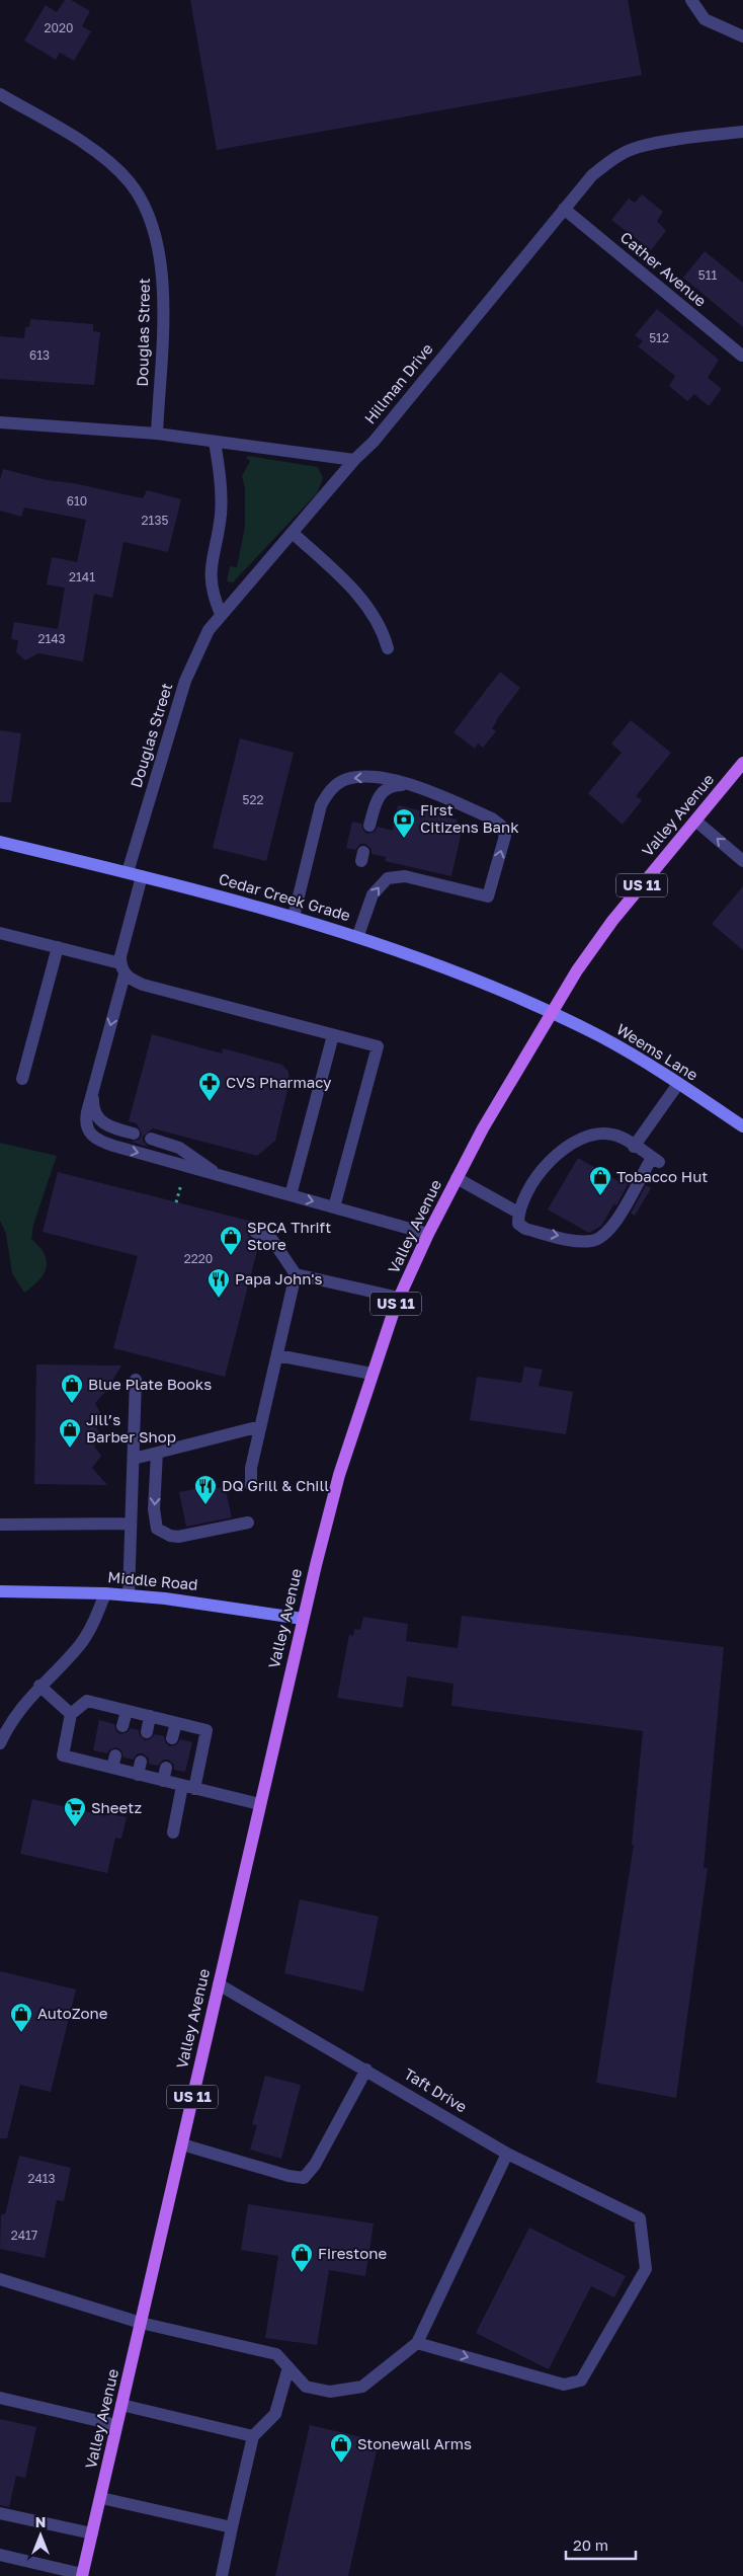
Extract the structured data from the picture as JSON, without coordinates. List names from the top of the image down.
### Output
{
  "streets": {
    "main road": [
      "Valley Avenue",
      "US 11",
      "Cedar Creek Grade",
      "Weems Lane",
      "Middle Road"
    ],
    "street": [
      "Cather Avenue",
      "Douglas Street",
      "Hillman Drive",
      "Taft Drive"
    ]
  },
  "crossings": [
    ["Cather Avenue", "Hillman Drive"],
    ["Douglas Street", "Hillman Drive"],
    ["Douglas Street", "Cedar Creek Grade"],
    ["Valley Avenue", "Cedar Creek Grade"],
    ["Valley Avenue", "Weems Lane"],
    ["Valley Avenue", "Middle Road"],
    ["Valley Avenue", "Taft Drive"],
    ["Cedar Creek Grade", "Weems Lane"]
  ],
  "places": {
    "bank": ["First Citizens Bank"],
    "pharmacy": ["CVS Pharmacy"],
    "shop": [
      "Tobacco Hut",
      "SPCA Thrift Store",
      "Blue Plate Books",
      "Jill’s Barber Shop",
      "AutoZone",
      "Firestone",
      "Stonewall Arms"
    ],
    "restaurant": ["Papa John's", "DQ Grill & Chill"],
    "supermarket": ["Sheetz"]
  },
  "house_numbers": [
    "2020",
    "511",
    "512",
    "613",
    "610",
    "2135",
    "2141",
    "2143",
    "522",
    "2220",
    "2413",
    "2417"
  ],
  "scale_bar": "20 m",
  "north": "top"
}
